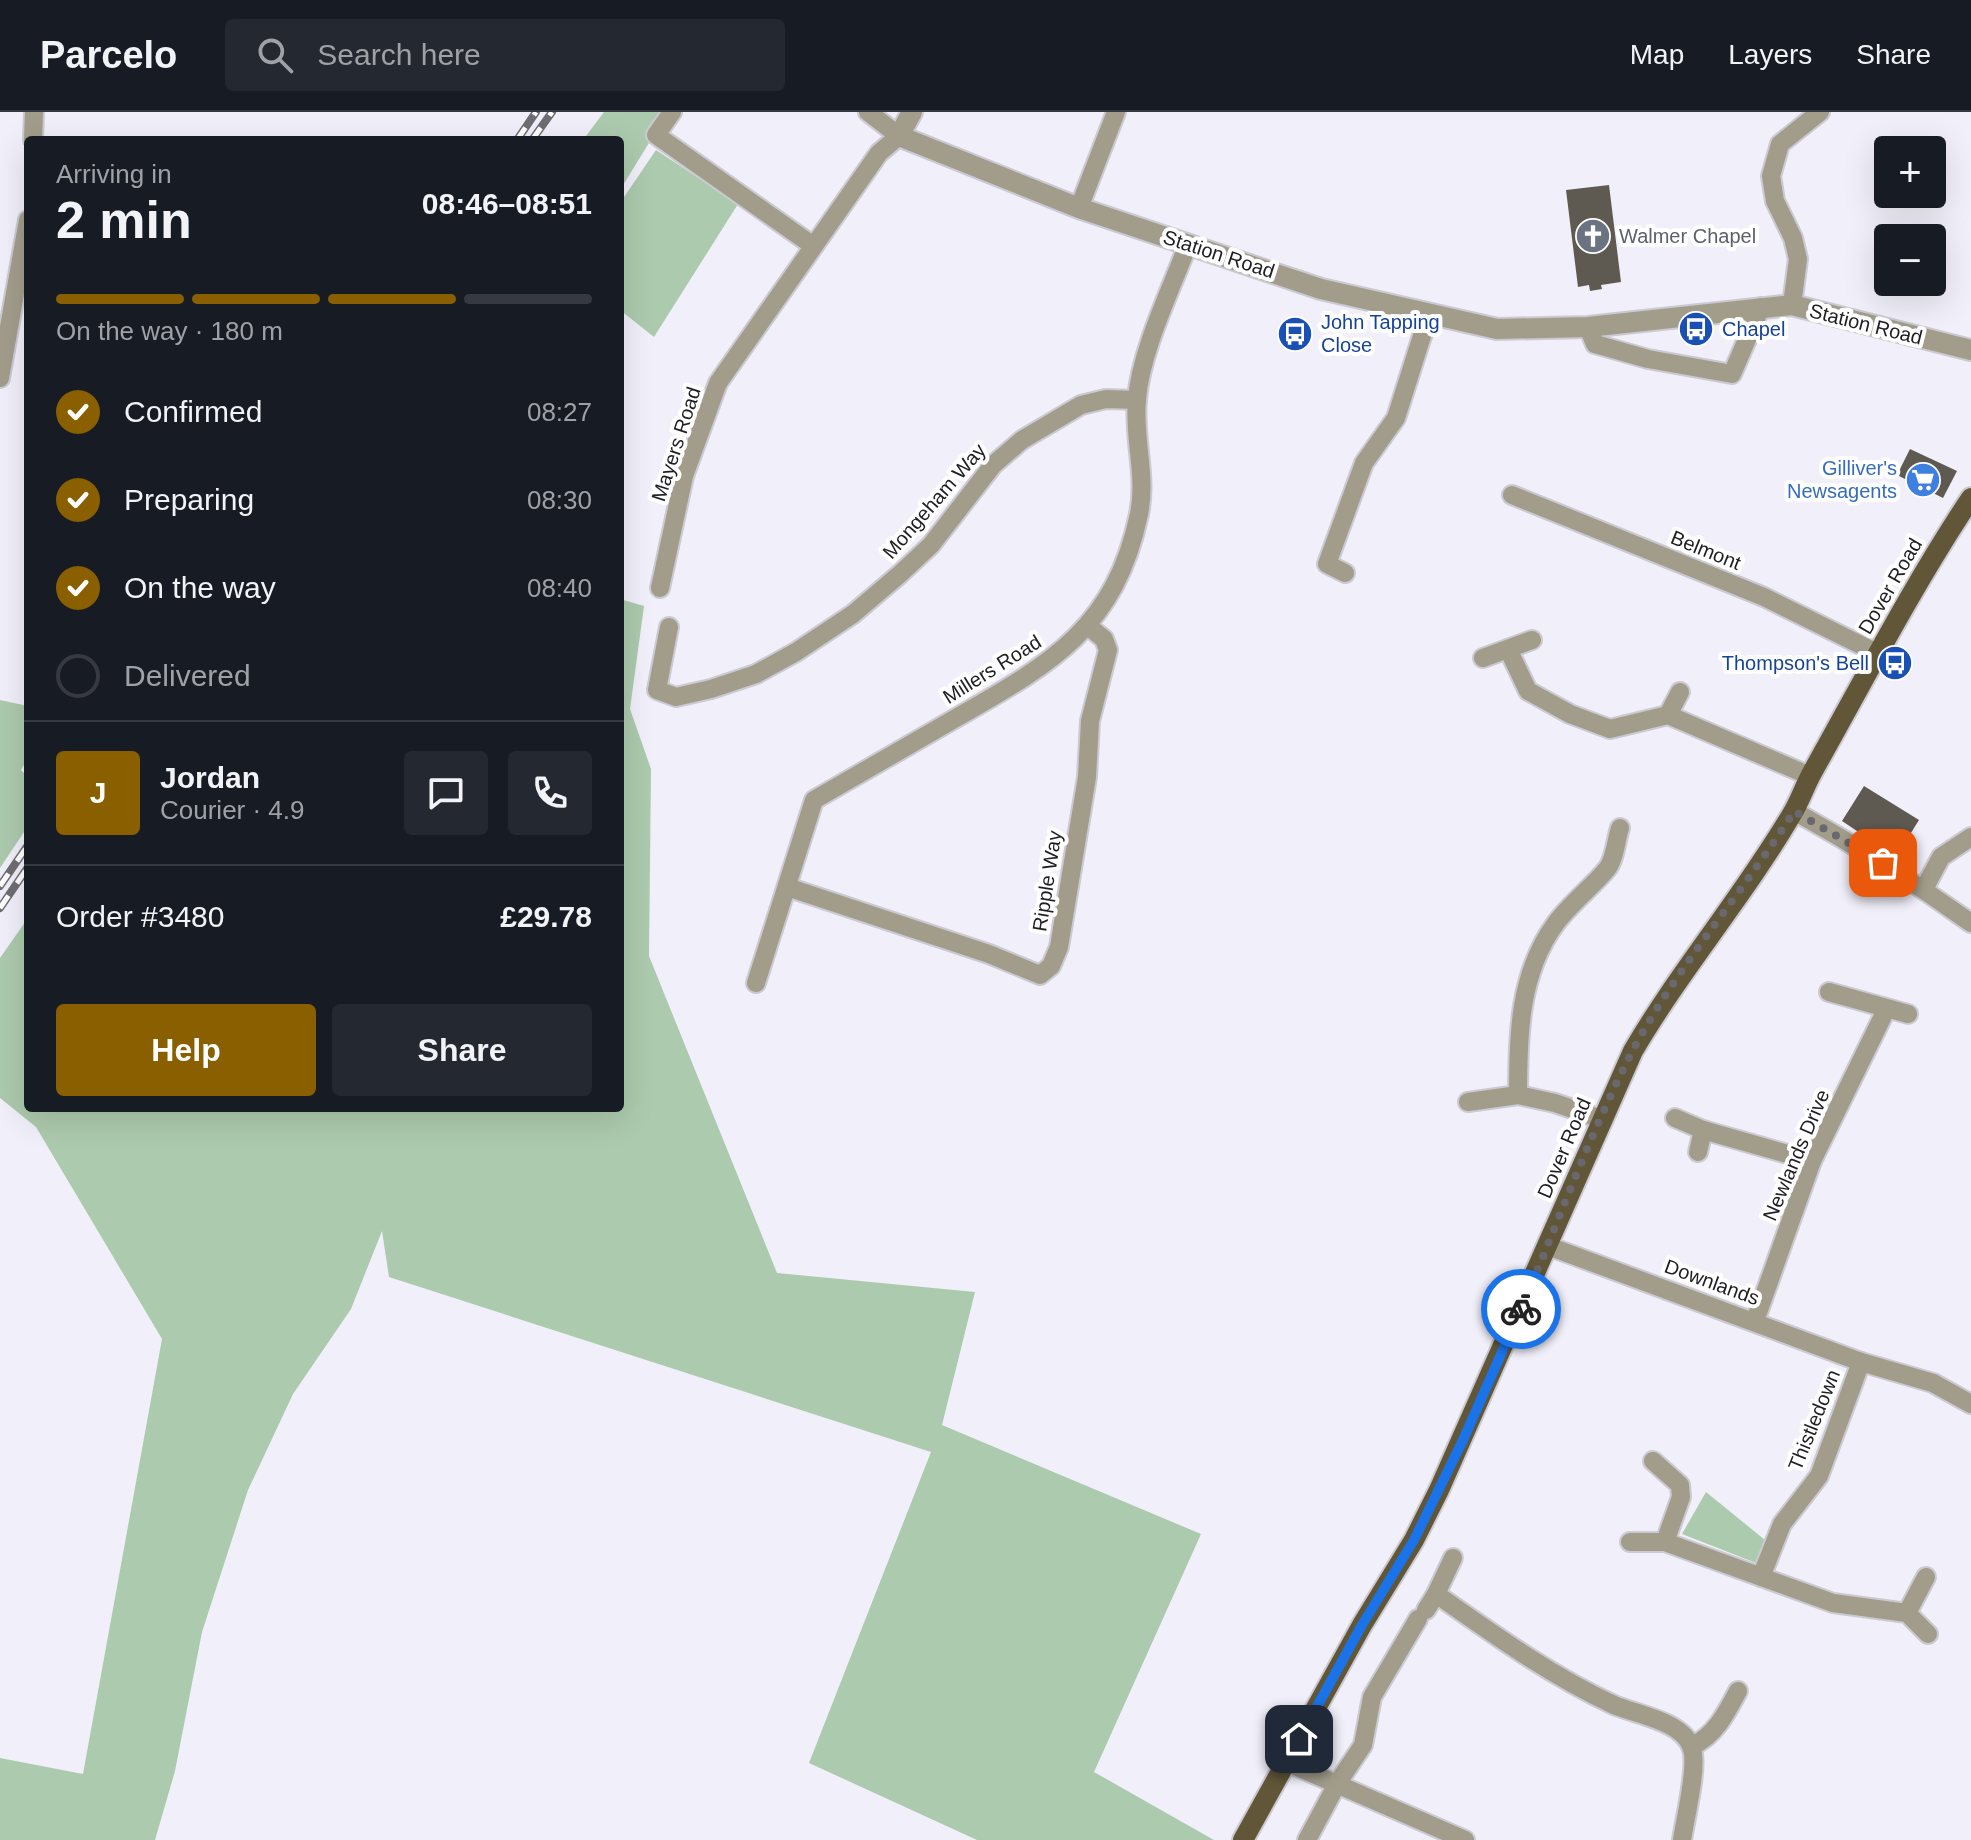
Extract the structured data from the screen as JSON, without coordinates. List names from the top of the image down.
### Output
{
  "streets": {
    "main road": ["Dover Road"],
    "street": [
      "Station Road",
      "Mayers Road",
      "Mongeham Way",
      "Belmont",
      "Millers Road",
      "Ripple Way",
      "Newlands Drive",
      "Downlands",
      "Thistledown"
    ]
  },
  "crossings": [
    ["Station Road", "Mayers Road"],
    ["Station Road", "Millers Road"],
    ["Mongeham Way", "Millers Road"],
    ["Belmont", "Dover Road"],
    ["Dover Road", "Downlands"],
    ["Millers Road", "Ripple Way"],
    ["Newlands Drive", "Downlands"],
    ["Downlands", "Thistledown"]
  ],
  "places": {
    "church": ["Walmer Chapel"],
    "bus stop": ["Chapel", "John Tapping Close", "Thompson's Bell"],
    "supermarket": ["Gilliver's Newsagents"]
  },
  "page": {
    "header": "Parcelo",
    "search": "Search here",
    "nav": ["Map", "Layers", "Share"],
    "map_buttons": ["+", "−"],
    "heading": ["2 min", "Arriving in", "08:46–08:51"],
    "panel": [
      "Jordan",
      "Courier · 4.9",
      "Order #3480",
      "£29.78"
    ],
    "bar": "On the way · 180 m",
    "list": [
      ["Confirmed", "08:27"],
      ["Preparing", "08:30"],
      ["On the way", "08:40"],
      "Delivered"
    ],
    "round": "J",
    "buttons": ["Help", "Share"]
  }
}
